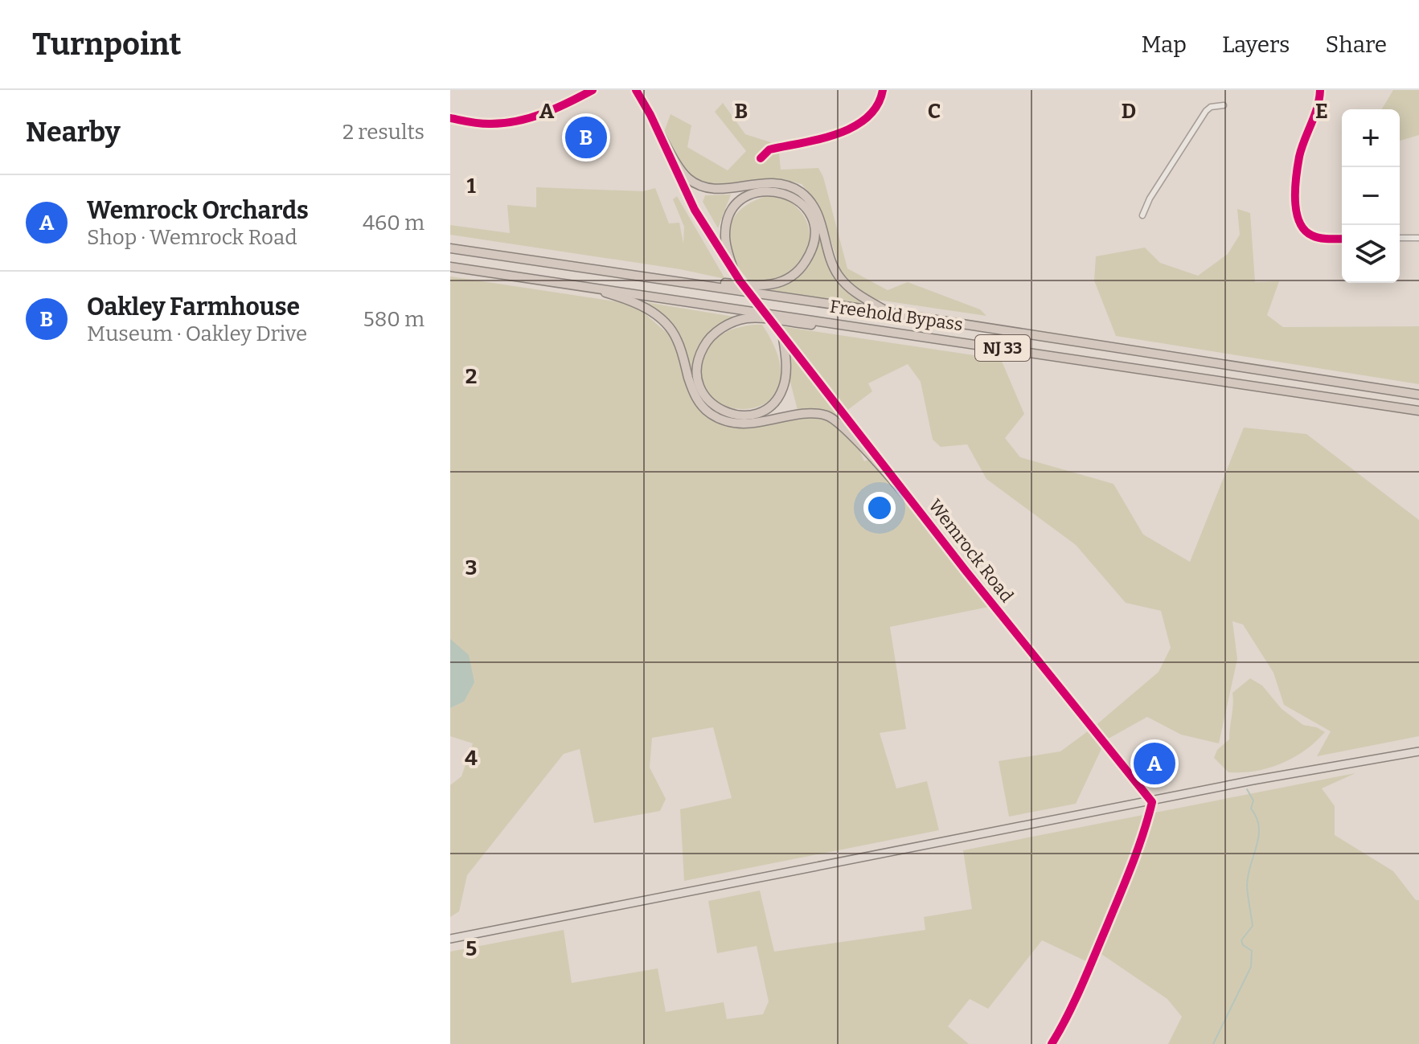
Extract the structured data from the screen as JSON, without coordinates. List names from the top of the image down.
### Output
{
  "streets": {
    "highway": ["Freehold Bypass", "NJ 33"],
    "street": ["Wemrock Road"]
  },
  "page": {
    "header": "Turnpoint",
    "nav": ["Map", "Layers", "Share"],
    "heading": ["Nearby", "2 results"],
    "map_buttons": ["+", "−"],
    "pins": ["B", "A"],
    "list": [
      {
        "mark": "A",
        "name": "Wemrock Orchards",
        "note": "Shop · Wemrock Road",
        "value": "460 m"
      },
      {
        "mark": "B",
        "name": "Oakley Farmhouse",
        "note": "Museum · Oakley Drive",
        "value": "580 m"
      }
    ]
  },
  "grid": {
    "columns": [
      "A",
      "B",
      "C",
      "D",
      "E"
    ],
    "rows": [
      "1",
      "2",
      "3",
      "4",
      "5"
    ]
  }
}
